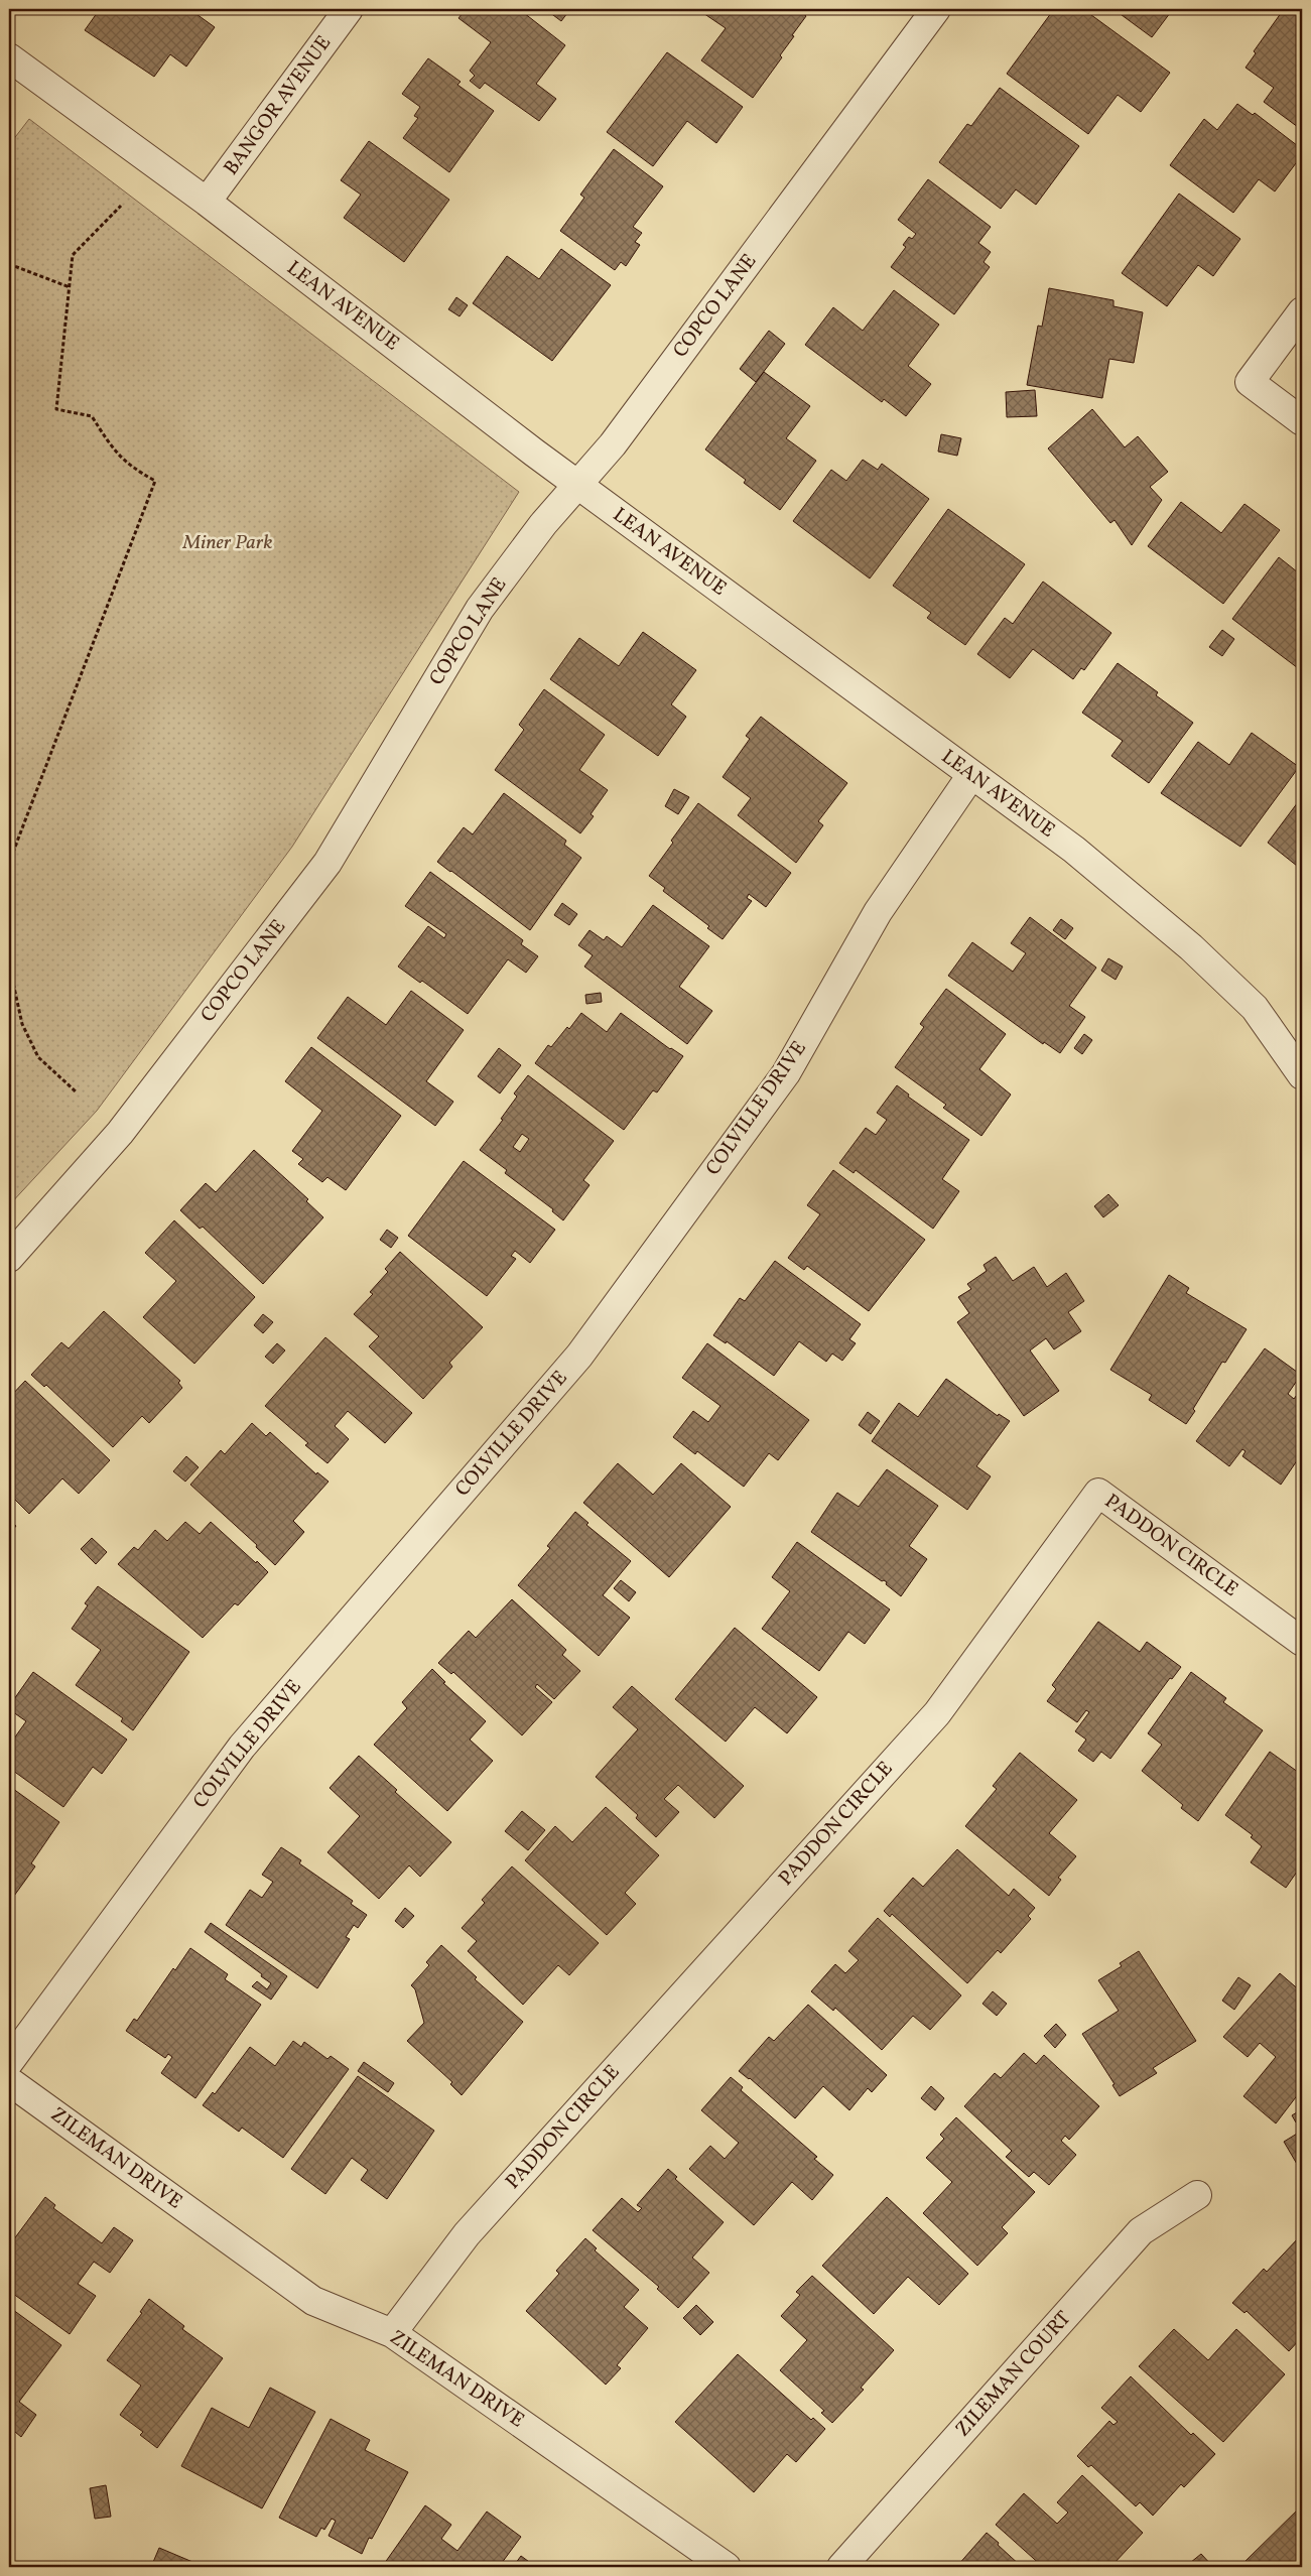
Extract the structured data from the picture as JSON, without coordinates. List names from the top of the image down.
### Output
{
  "streets": {
    "street": [
      "BANGOR AVENUE",
      "LEAN AVENUE",
      "COPCO LANE",
      "COLVILLE DRIVE",
      "PADDON CIRCLE",
      "ZILEMAN DRIVE",
      "ZILEMAN COURT"
    ]
  },
  "crossings": [
    ["BANGOR AVENUE", "LEAN AVENUE"],
    ["LEAN AVENUE", "COPCO LANE"],
    ["LEAN AVENUE", "COLVILLE DRIVE"],
    ["PADDON CIRCLE", "ZILEMAN DRIVE"]
  ],
  "parks": ["Miner Park"]
}
